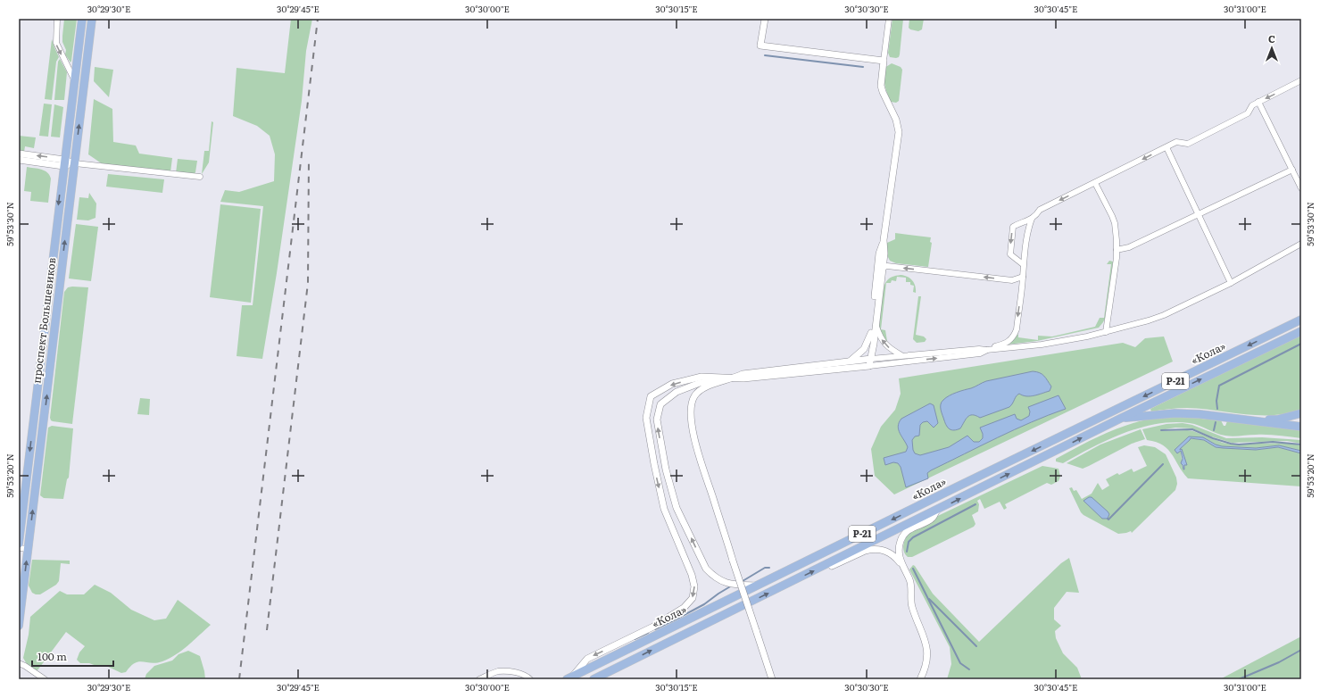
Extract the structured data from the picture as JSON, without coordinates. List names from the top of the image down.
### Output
{
  "streets": {
    "main road": ["проспект Большевиков", "«Кола»", "Р-21"]
  },
  "scale_bar": "100 m",
  "north": "top",
  "coordinates": [
    "30°29'30\"E",
    "30°29'45\"E",
    "30°30'00\"E",
    "30°30'15\"E",
    "30°30'30\"E",
    "30°30'45\"E",
    "30°31'00\"E",
    "59°53'30\"N",
    "59°53'20\"N"
  ]
}
